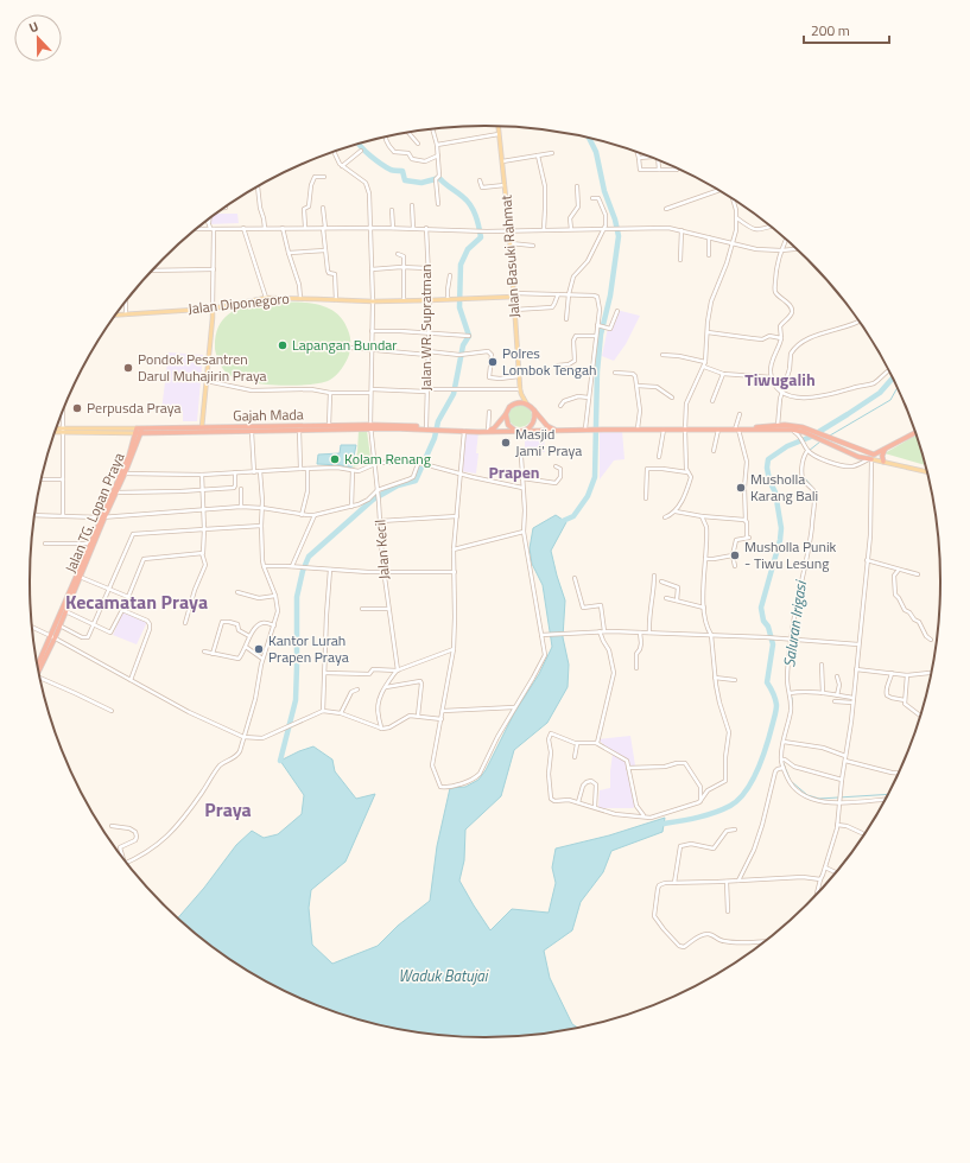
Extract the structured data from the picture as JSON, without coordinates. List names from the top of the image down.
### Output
{
  "streets": {
    "highway": ["Gajah Mada", "Jalan TG. Lopan Praya"],
    "main road": ["Jalan Basuki Rahmat", "Jalan Diponegoro"],
    "street": ["Jalan WR. Supratman", "Jalan Kecil"]
  },
  "crossings": [
    ["Jalan Basuki Rahmat", "Jalan Diponegoro"],
    ["Jalan Diponegoro", "Jalan WR. Supratman"],
    ["Jalan Diponegoro", "Jalan Kecil"],
    ["Jalan WR. Supratman", "Gajah Mada"],
    ["Gajah Mada", "Jalan TG. Lopan Praya"],
    ["Gajah Mada", "Jalan Kecil"]
  ],
  "districts": [
    "Tiwugalih",
    "Prapen",
    "Kecamatan Praya",
    "Praya"
  ],
  "water": ["Saluran Irigasi", "Waduk Batujai"],
  "places": [
    "Lapangan Bundar",
    "Polres Lombok Tengah",
    "Pondok Pesantren Darul Muhajirin Praya",
    "Perpusda Praya",
    "Masjid Jami' Praya",
    "Kolam Renang",
    "Musholla Karang Bali",
    "Musholla Punik - Tiwu Lesung",
    "Kantor Lurah Prapen Praya"
  ],
  "scale_bar": "200 m",
  "north": "top"
}
